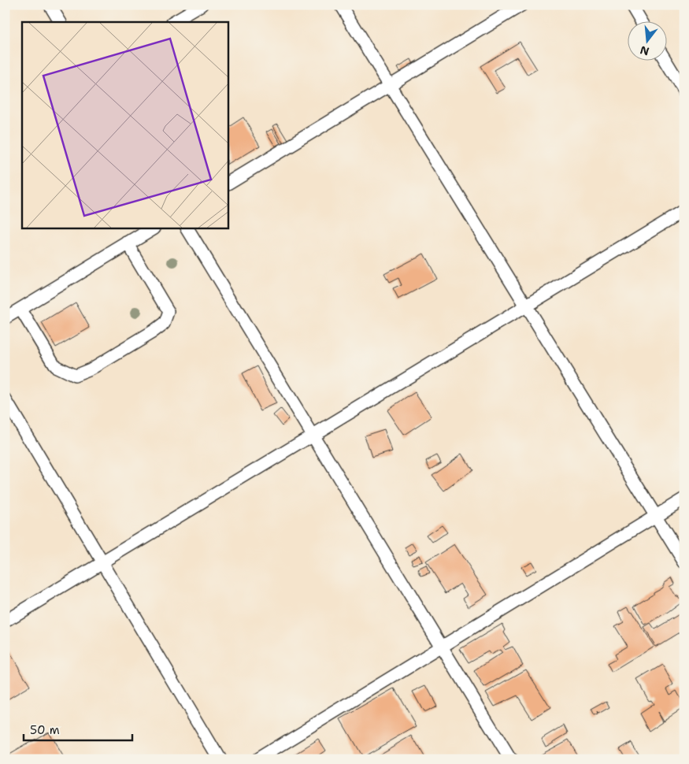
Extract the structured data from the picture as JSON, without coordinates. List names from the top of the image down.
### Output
{
  "scale_bar": "50 m",
  "north": "bottom"
}
